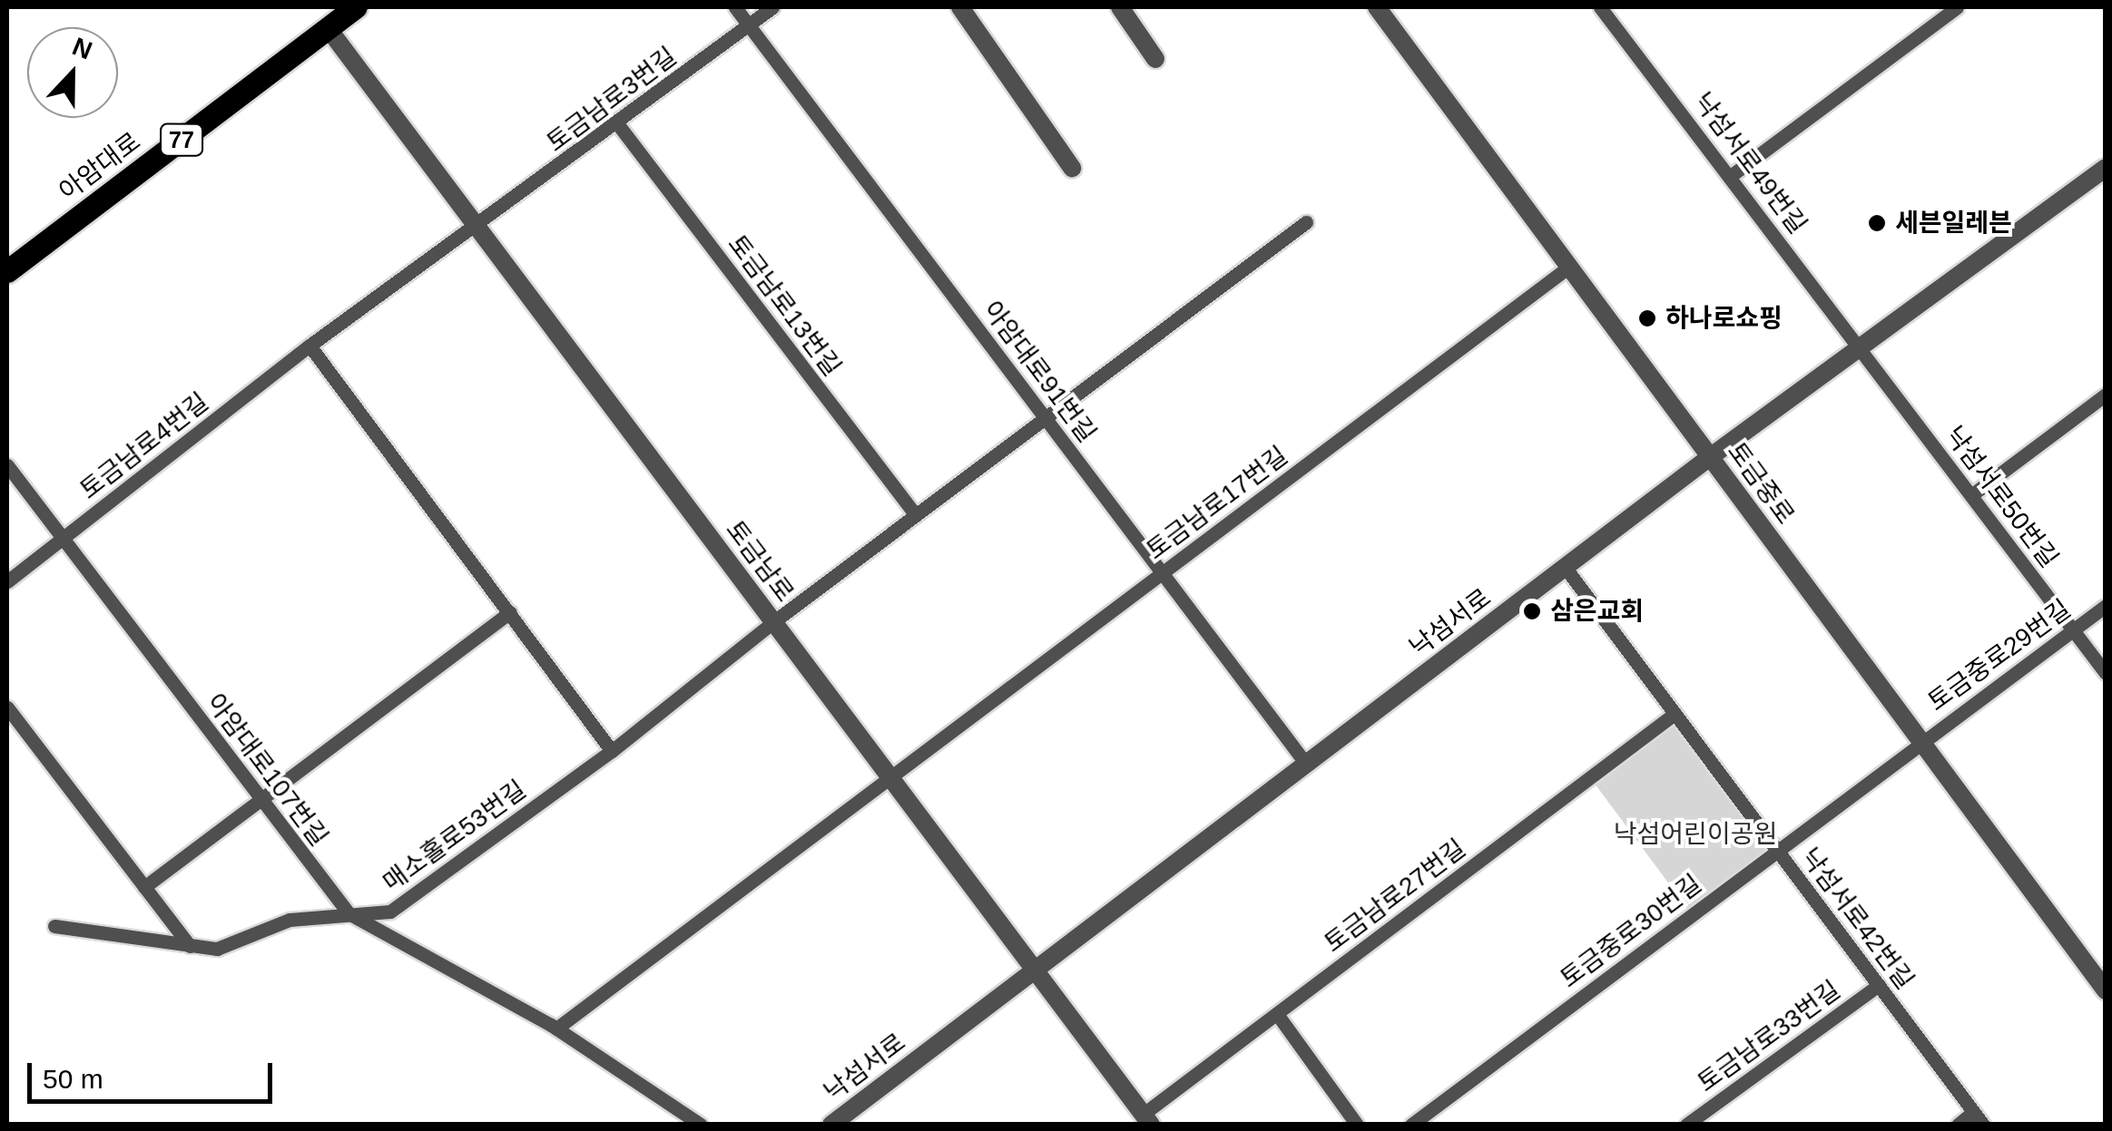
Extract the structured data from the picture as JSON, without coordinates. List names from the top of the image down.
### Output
{
  "streets": {
    "main road": ["77", "아암대로"],
    "street": ["토금중로", "토금남로", "낙섬서로"],
    "lane": [
      "토금남로3번길",
      "낙섬서로49번길",
      "토금남로13번길",
      "아암대로91번길",
      "토금남로4번길",
      "낙섬서로50번길",
      "토금남로17번길",
      "토금중로29번길",
      "아암대로107번길",
      "매소홀로53번길",
      "토금남로27번길",
      "낙섬서로42번길",
      "토금중로30번길",
      "토금남로33번길"
    ]
  },
  "crossings": [
    ["토금남로3번길", "토금남로13번길"],
    ["토금남로3번길", "아암대로91번길"],
    ["토금남로3번길", "토금남로4번길"],
    ["토금남로3번길", "토금남로"],
    ["낙섬서로49번길", "낙섬서로50번길"],
    ["낙섬서로49번길", "낙섬서로"],
    ["아암대로", "토금남로"],
    ["아암대로91번길", "토금남로17번길"],
    ["아암대로91번길", "낙섬서로"],
    ["토금남로4번길", "토금남로"],
    ["토금남로4번길", "아암대로107번길"],
    ["토금중로", "토금남로17번길"],
    ["토금중로", "낙섬서로"],
    ["토금중로", "토금중로29번길"],
    ["토금중로", "토금중로30번길"],
    ["낙섬서로50번길", "낙섬서로"],
    ["낙섬서로50번길", "토금중로29번길"],
    ["토금남로17번길", "토금남로"],
    ["토금남로", "낙섬서로"],
    ["토금남로", "매소홀로53번길"],
    ["토금남로", "토금남로27번길"],
    ["낙섬서로", "낙섬서로42번길"],
    ["토금중로29번길", "토금중로30번길"],
    ["아암대로107번길", "매소홀로53번길"],
    ["토금남로27번길", "낙섬서로42번길"],
    ["낙섬서로42번길", "토금중로30번길"],
    ["낙섬서로42번길", "토금남로33번길"]
  ],
  "parks": ["낙섬어린이공원"],
  "places": ["세븐일레븐", "하나로쇼핑", "삼은교회"],
  "scale_bar": "50 m",
  "north": "top"
}
